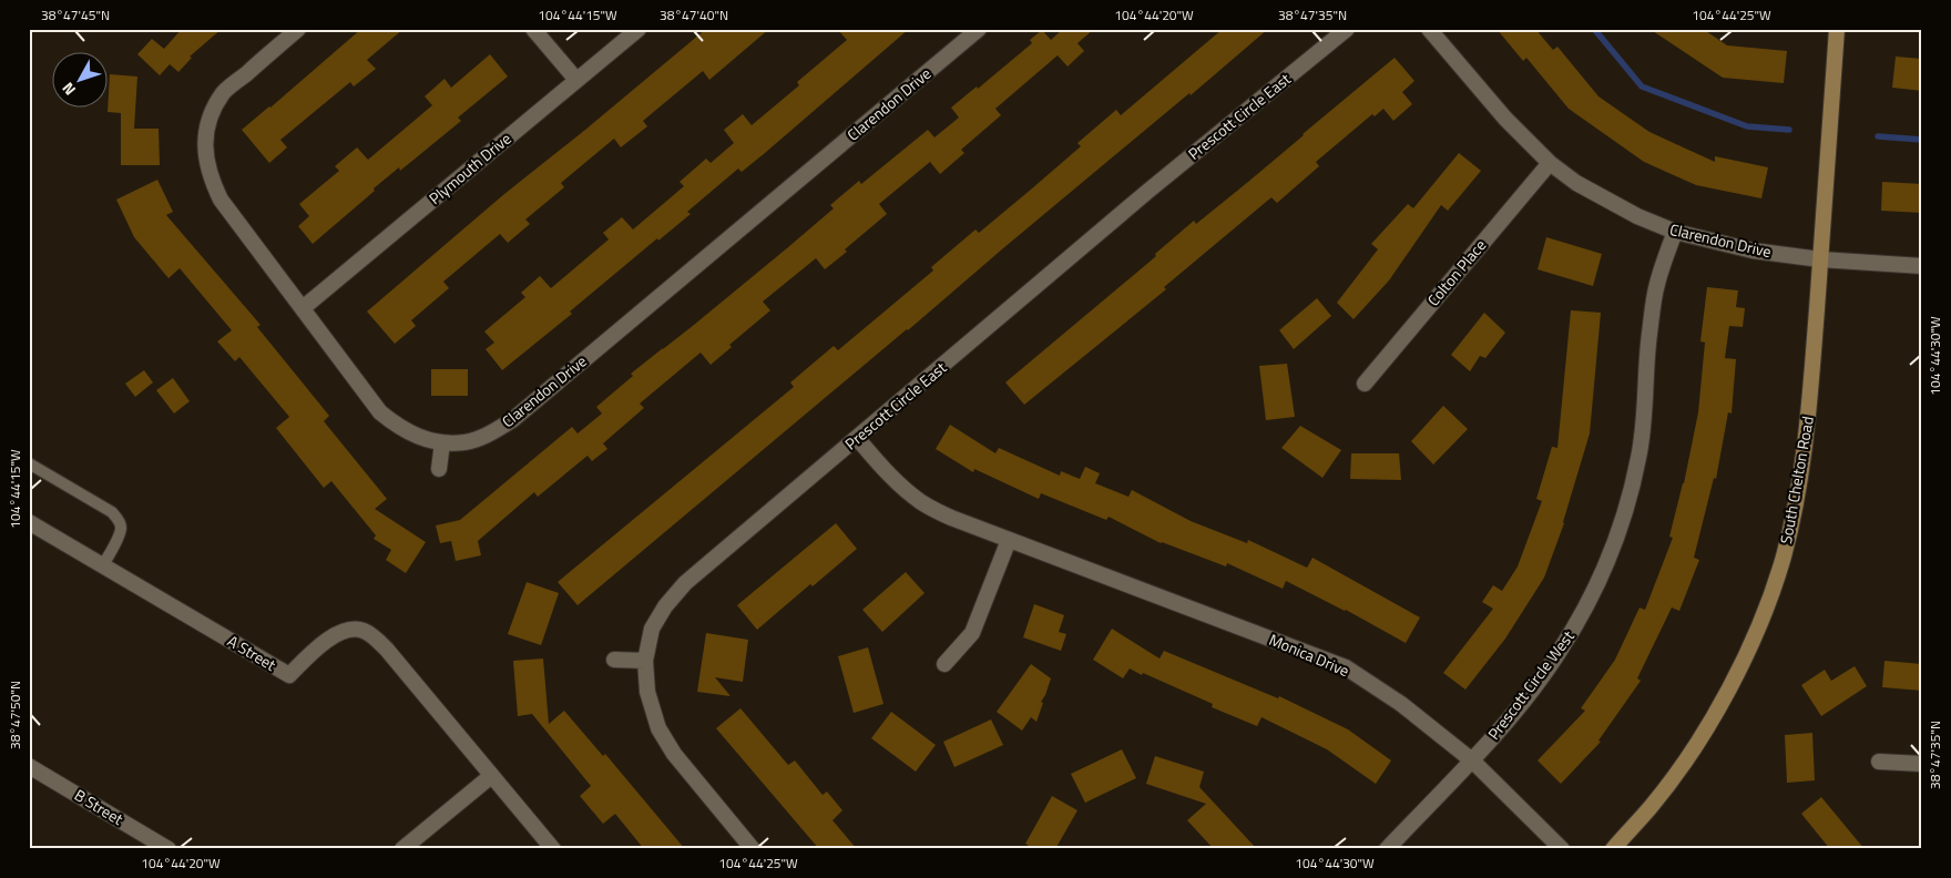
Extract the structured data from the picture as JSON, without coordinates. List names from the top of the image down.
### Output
{
  "streets": {
    "main road": ["South Chelton Road"],
    "street": [
      "Clarendon Drive",
      "Prescott Circle East",
      "Plymouth Drive",
      "Colton Place",
      "A Street",
      "Monica Drive",
      "Prescott Circle West",
      "B Street"
    ]
  },
  "crossings": [
    ["Clarendon Drive", "Plymouth Drive"],
    ["Clarendon Drive", "Colton Place"],
    ["Clarendon Drive", "South Chelton Road"],
    ["Clarendon Drive", "Prescott Circle West"],
    ["Prescott Circle East", "Monica Drive"],
    ["Monica Drive", "Prescott Circle West"]
  ],
  "north": "bottom left",
  "coordinates": [
    "38°47'45\"N",
    "104°44'15\"W",
    "38°47'40\"N",
    "104°44'20\"W",
    "38°47'35\"N",
    "104°44'25\"W",
    "104°44'30\"W",
    "38°47'50\"N"
  ]
}
